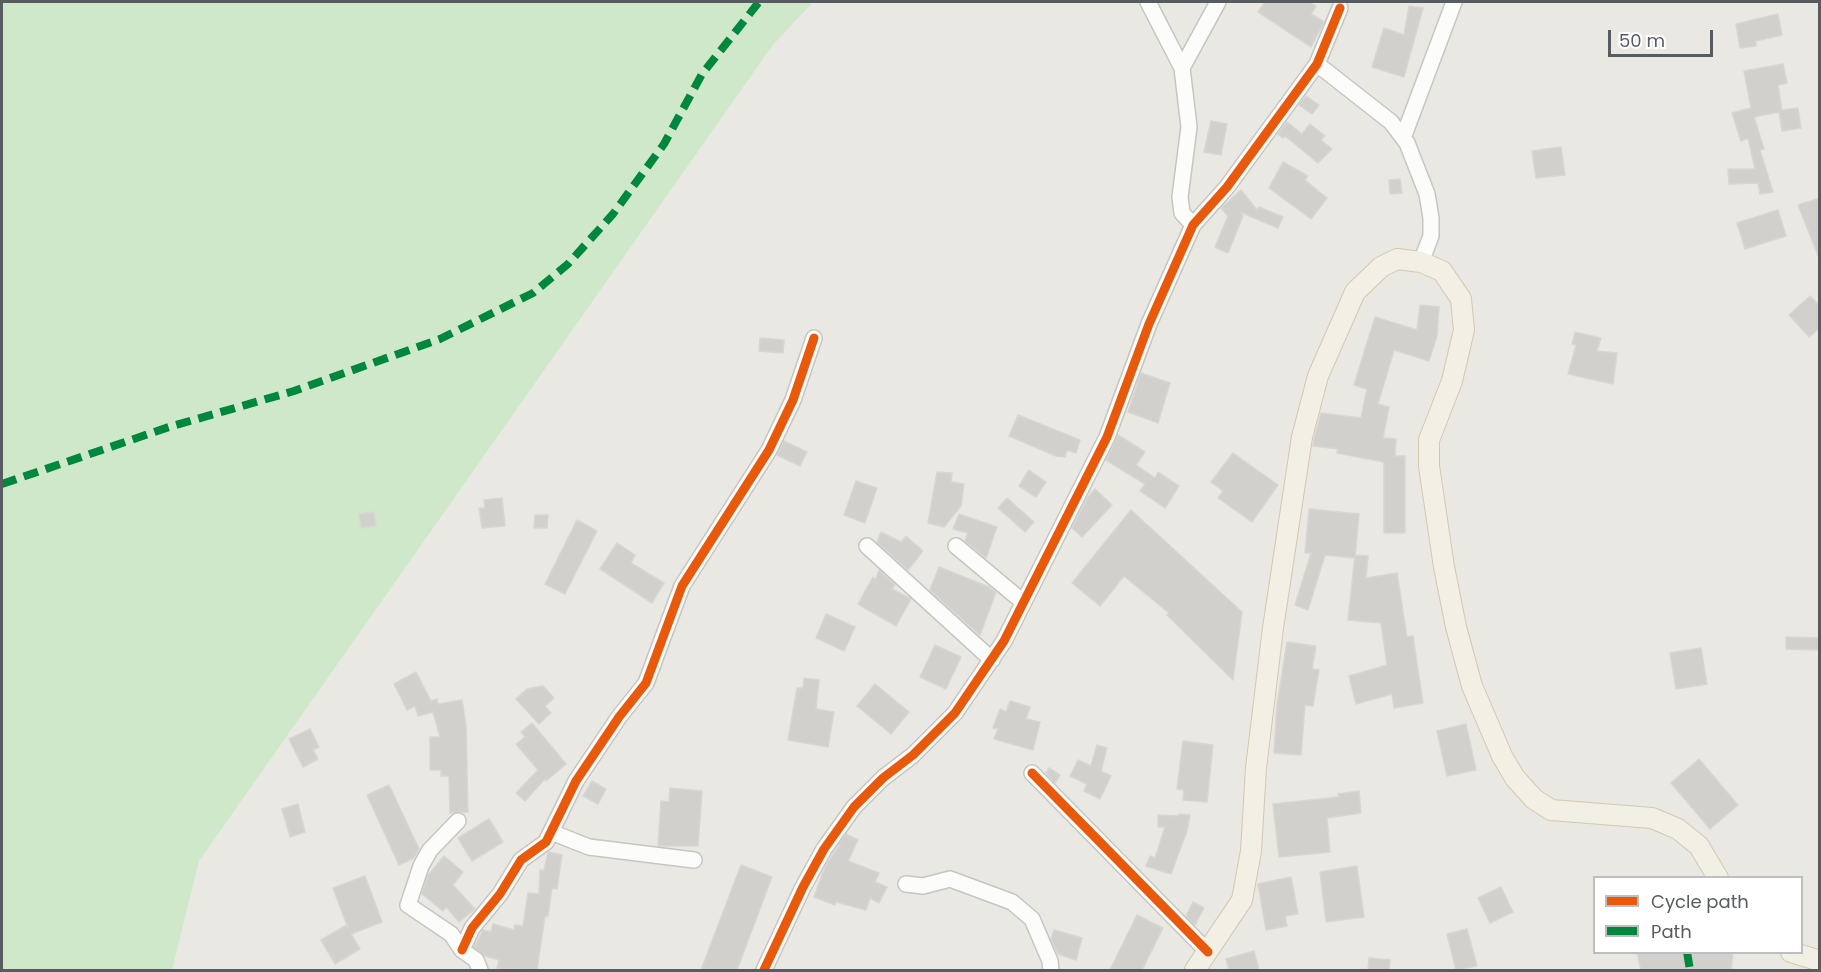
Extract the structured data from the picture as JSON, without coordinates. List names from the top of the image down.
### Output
{
  "legend": ["Cycle path", "Path"],
  "scale_bar": "50 m"
}
